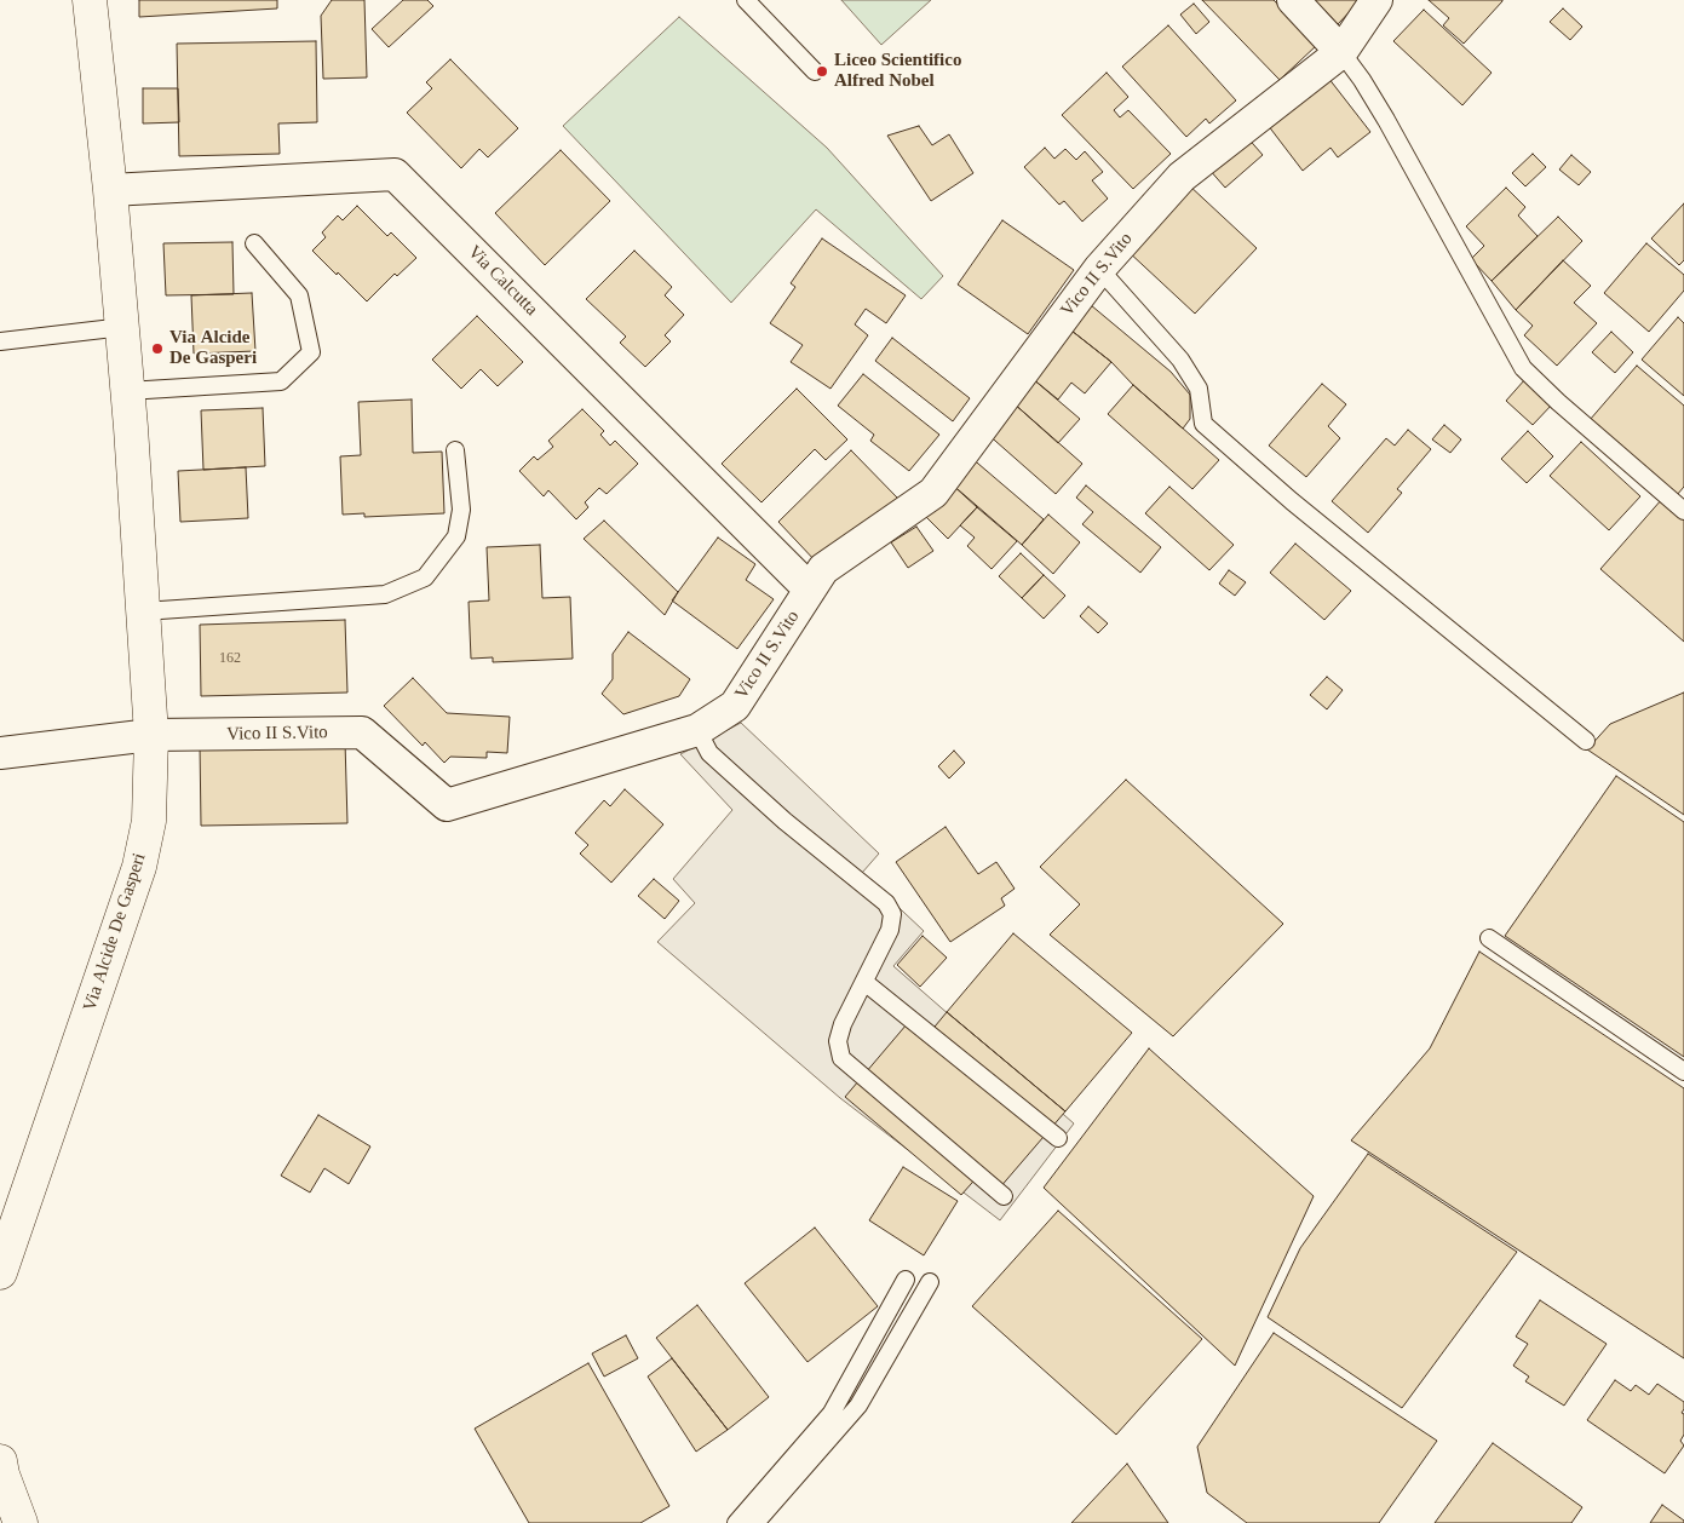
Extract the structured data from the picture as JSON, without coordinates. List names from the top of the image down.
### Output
{
  "streets": {
    "street": ["Vico II S.Vito", "Via Calcutta", "Via Alcide De Gasperi"]
  },
  "crossings": [
    ["Vico II S.Vito", "Via Calcutta"],
    ["Vico II S.Vito", "Via Alcide De Gasperi"],
    ["Via Calcutta", "Via Alcide De Gasperi"]
  ],
  "places": ["Liceo Scientifico Alfred Nobel", "Via Alcide De Gasperi"],
  "house_numbers": ["162"]
}
